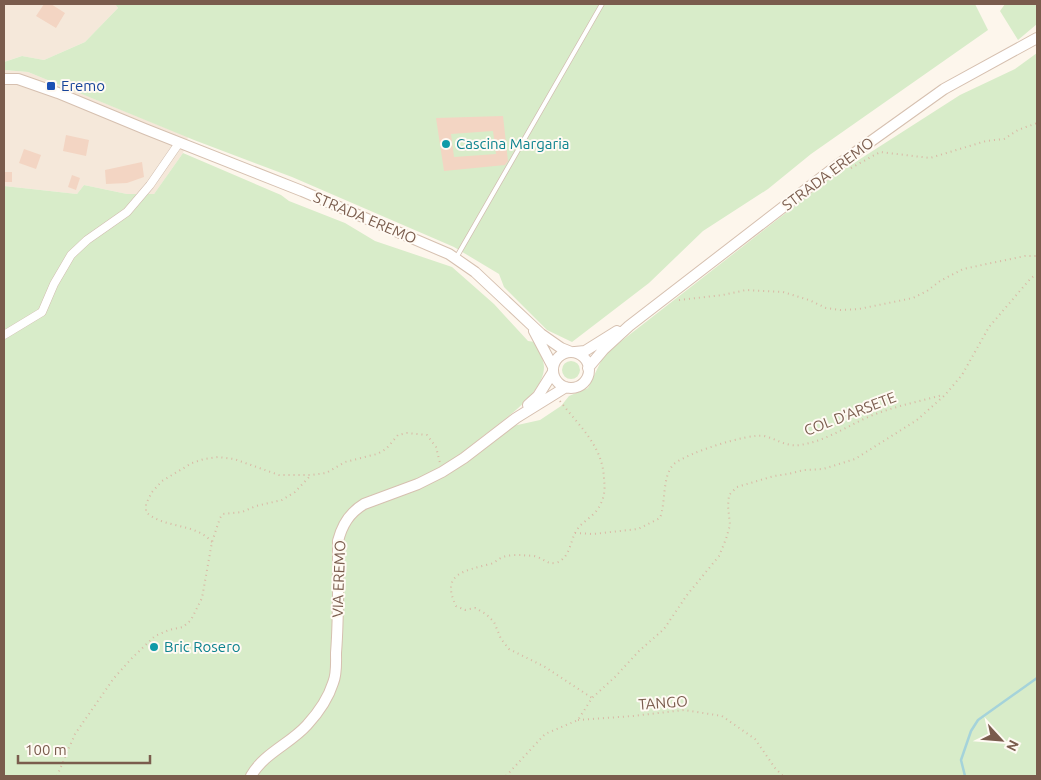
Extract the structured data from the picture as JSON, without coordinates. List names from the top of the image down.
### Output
{
  "streets": {
    "main road": ["STRADA EREMO", "VIA EREMO"],
    "path": ["COL D'ARSETE", "TANGO"]
  },
  "crossings": [
    ["STRADA EREMO", "VIA EREMO"]
  ],
  "places": {
    "transit": ["Eremo"],
    "other": ["Cascina Margaria", "Bric Rosero"]
  },
  "scale_bar": "100 m",
  "north": "bottom right"
}
